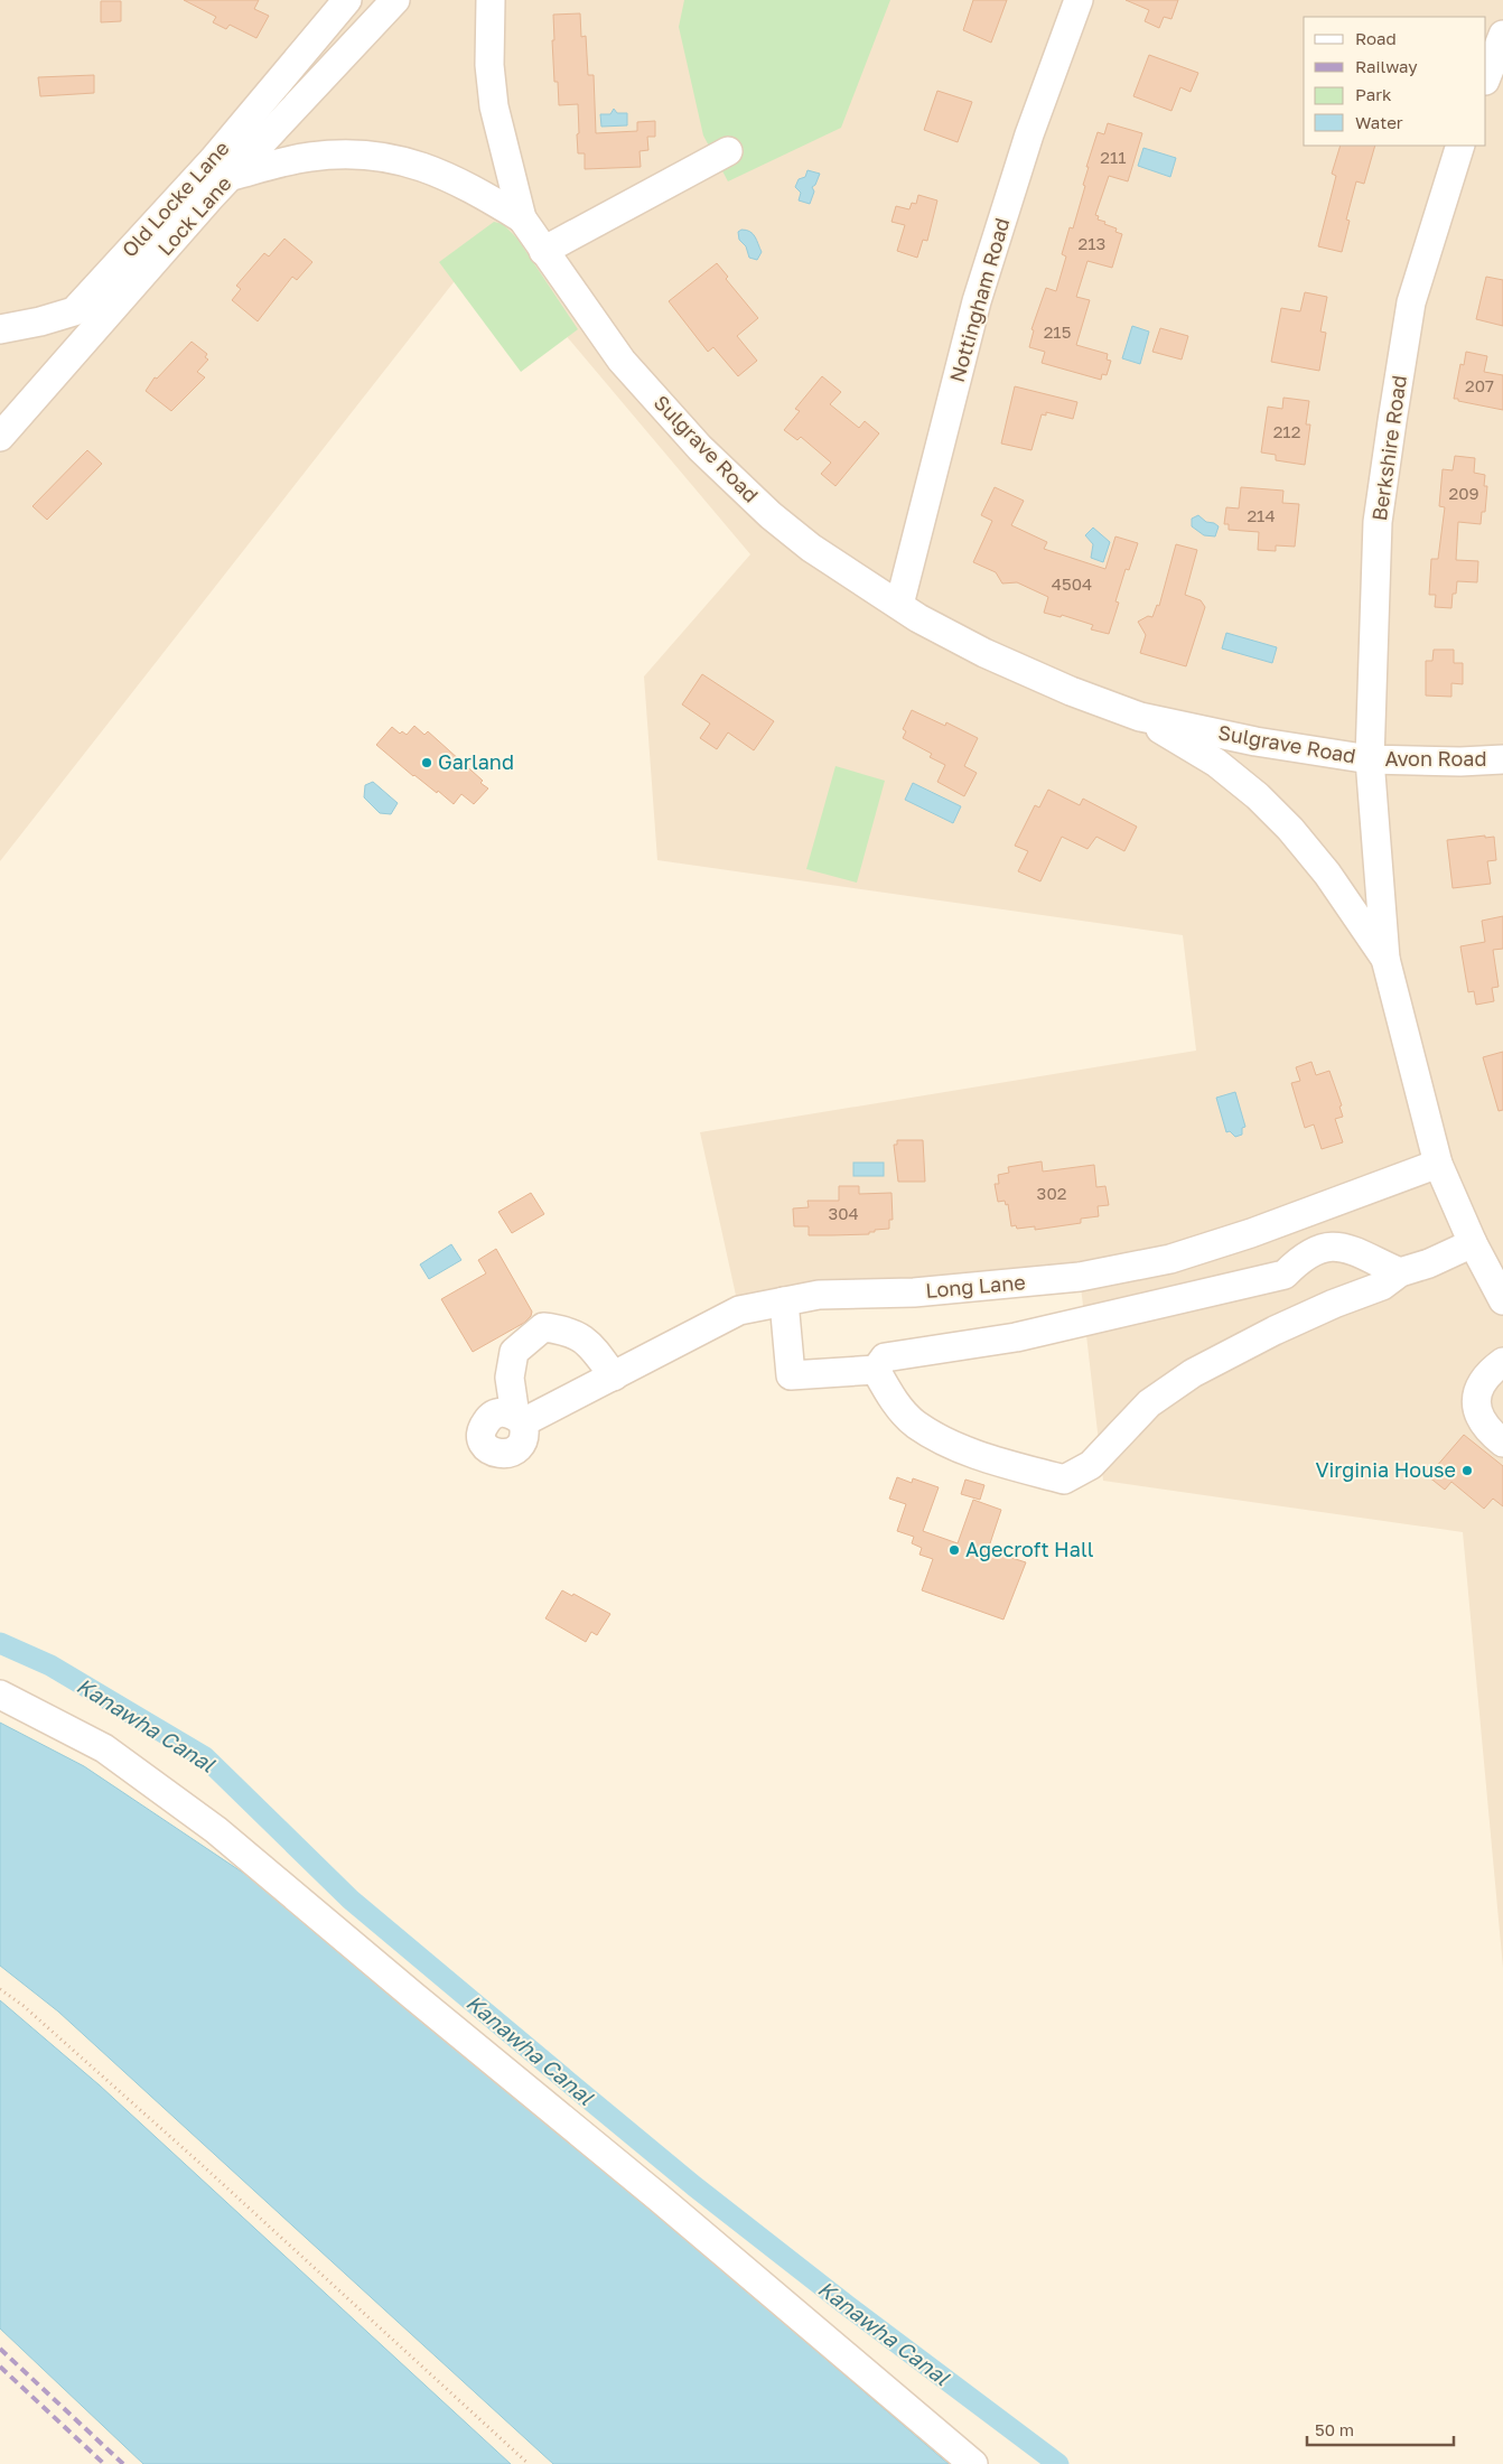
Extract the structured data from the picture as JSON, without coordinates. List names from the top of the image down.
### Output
{
  "streets": {
    "street": [
      "Old Locke Lane",
      "Lock Lane",
      "Nottingham Road",
      "Berkshire Road",
      "Sulgrave Road",
      "Avon Road",
      "Long Lane"
    ]
  },
  "crossings": [
    ["Nottingham Road", "Sulgrave Road"],
    ["Berkshire Road", "Sulgrave Road"],
    ["Berkshire Road", "Avon Road"],
    ["Sulgrave Road", "Avon Road"],
    ["Sulgrave Road", "Long Lane"]
  ],
  "water": ["Kanawha Canal"],
  "places": ["Garland", "Virginia House", "Agecroft Hall"],
  "house_numbers": [
    "211",
    "213",
    "215",
    "207",
    "212",
    "209",
    "214",
    "4504",
    "302",
    "304"
  ],
  "legend": [
    "Road",
    "Railway",
    "Park",
    "Water"
  ],
  "scale_bar": "50 m"
}
